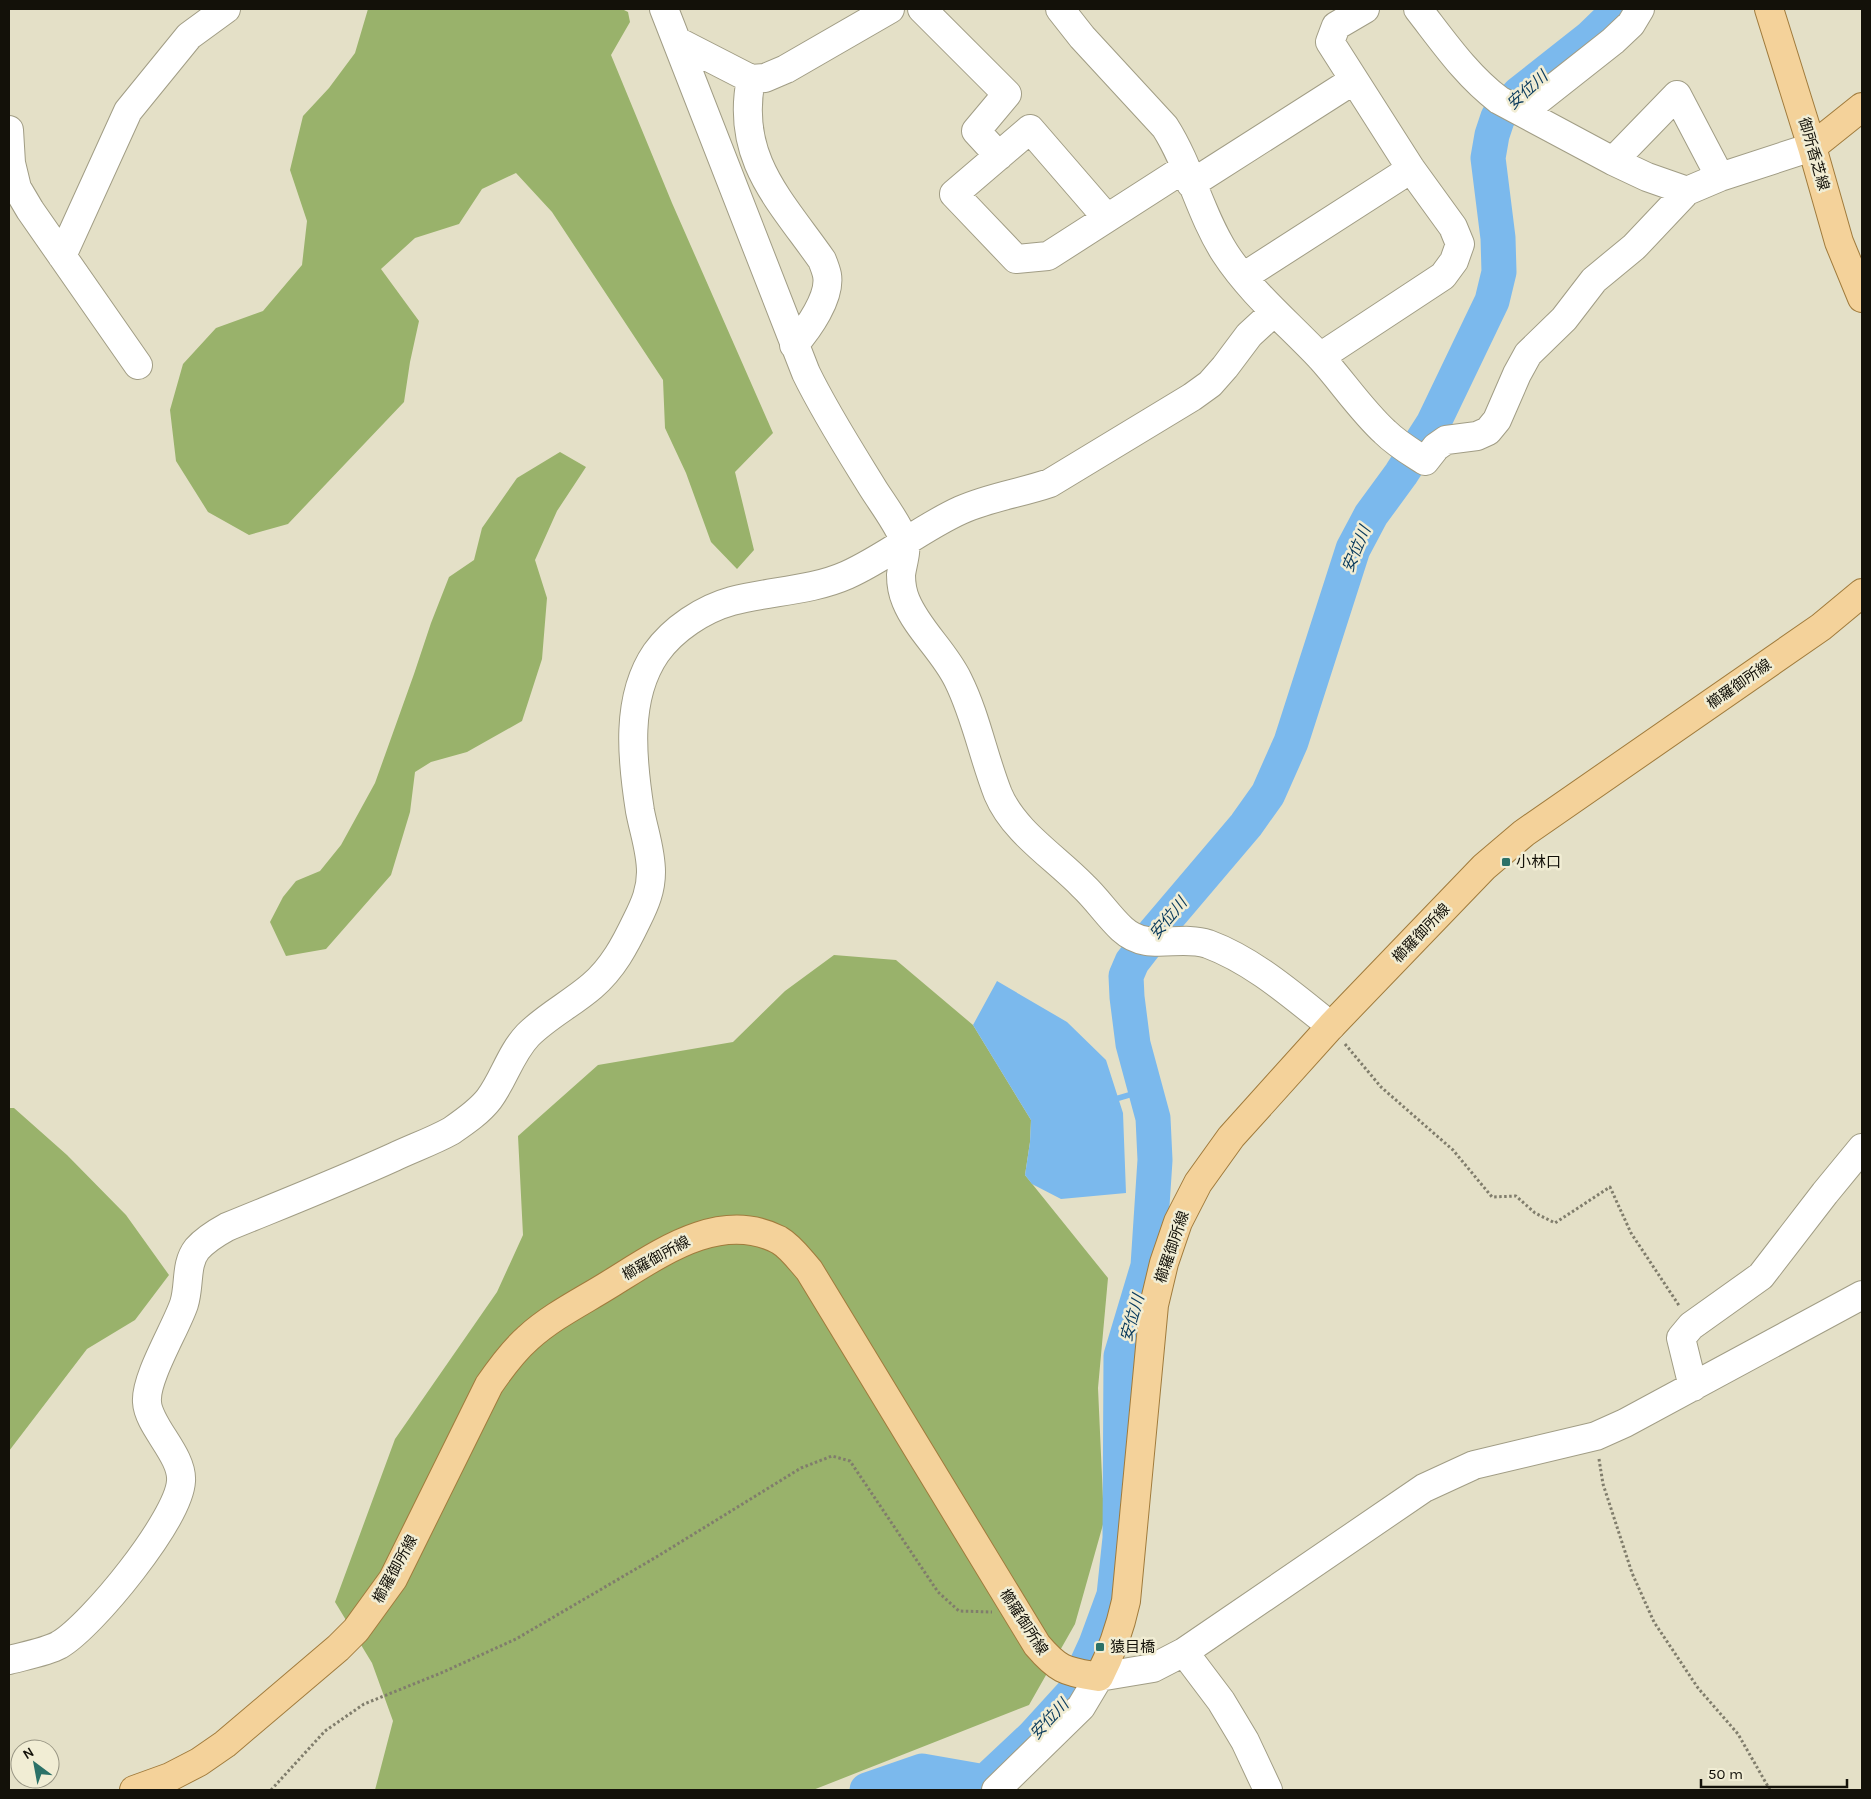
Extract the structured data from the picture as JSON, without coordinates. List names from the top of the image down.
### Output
{
  "streets": {
    "main road": ["御所香芝線", "櫛羅御所線"]
  },
  "water": ["安位川"],
  "places": {
    "transit": ["小林口", "猿目橋"]
  },
  "scale_bar": "50 m",
  "north": "top left"
}
